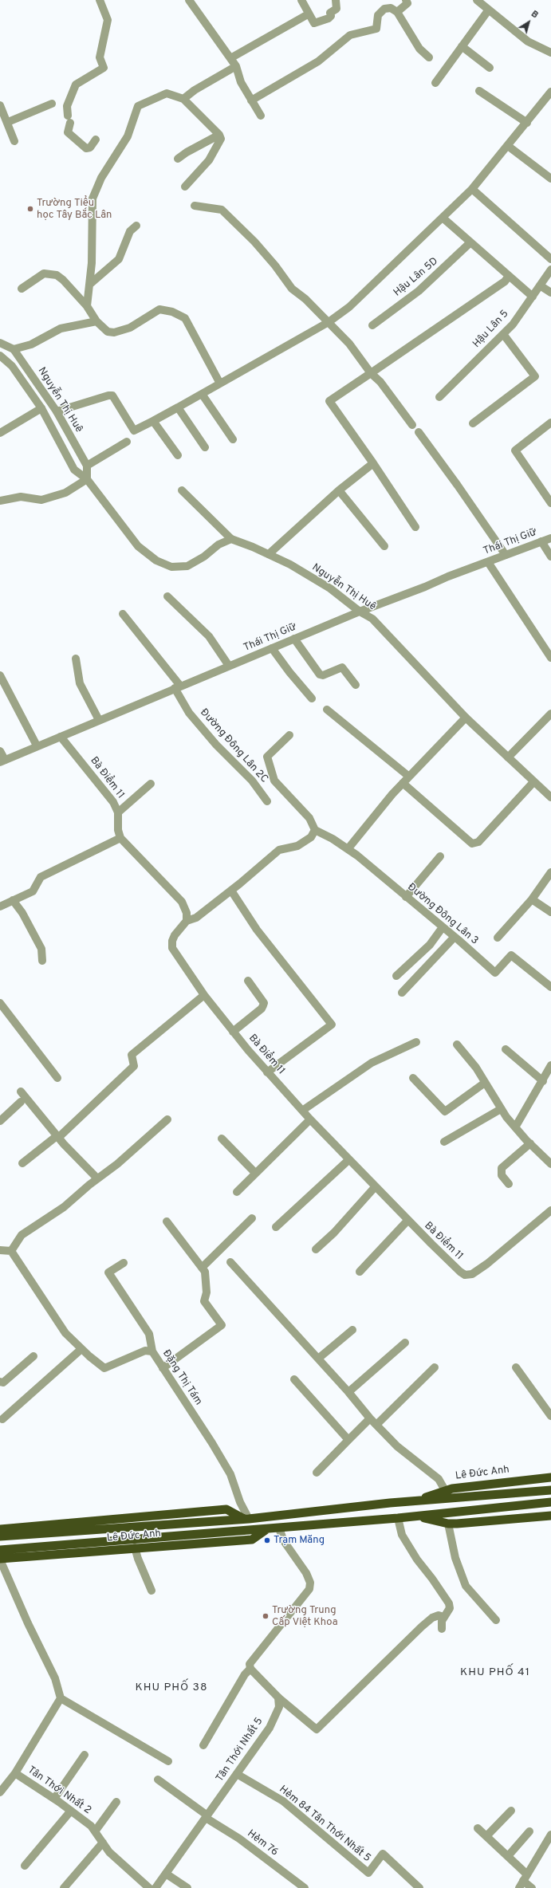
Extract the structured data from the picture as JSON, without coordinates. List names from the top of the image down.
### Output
{
  "streets": {
    "highway": ["Lê Đức Anh"],
    "street": [
      "Hậu Lân 5D",
      "Hậu Lân 5",
      "Nguyễn Thị Huê",
      "Thái Thị Giữ",
      "Đường Đông Lân 2C",
      "Bà Điểm 11",
      "Đường Đông Lân 3",
      "Đặng Thị Tám",
      "Tân Thới Nhất 5",
      "Tân Thới Nhất 2",
      "Hẻm 84 Tân Thới Nhất 5",
      "Hẻm 76"
    ]
  },
  "crossings": [
    ["Nguyễn Thị Huê", "Thái Thị Giữ"],
    ["Thái Thị Giữ", "Đường Đông Lân 2C"],
    ["Thái Thị Giữ", "Bà Điểm 11"],
    ["Đặng Thị Tám", "Lê Đức Anh"],
    ["Tân Thới Nhất 5", "Hẻm 84 Tân Thới Nhất 5"],
    ["Tân Thới Nhất 5", "Hẻm 76"]
  ],
  "districts": ["KHU PHỐ 41", "KHU PHỐ 38"],
  "places": ["Trường Tiểu học Tây Bắc Lân", "Trạm Măng", "Trường Trung Cấp Việt Khoa"],
  "north": "top right"
}
